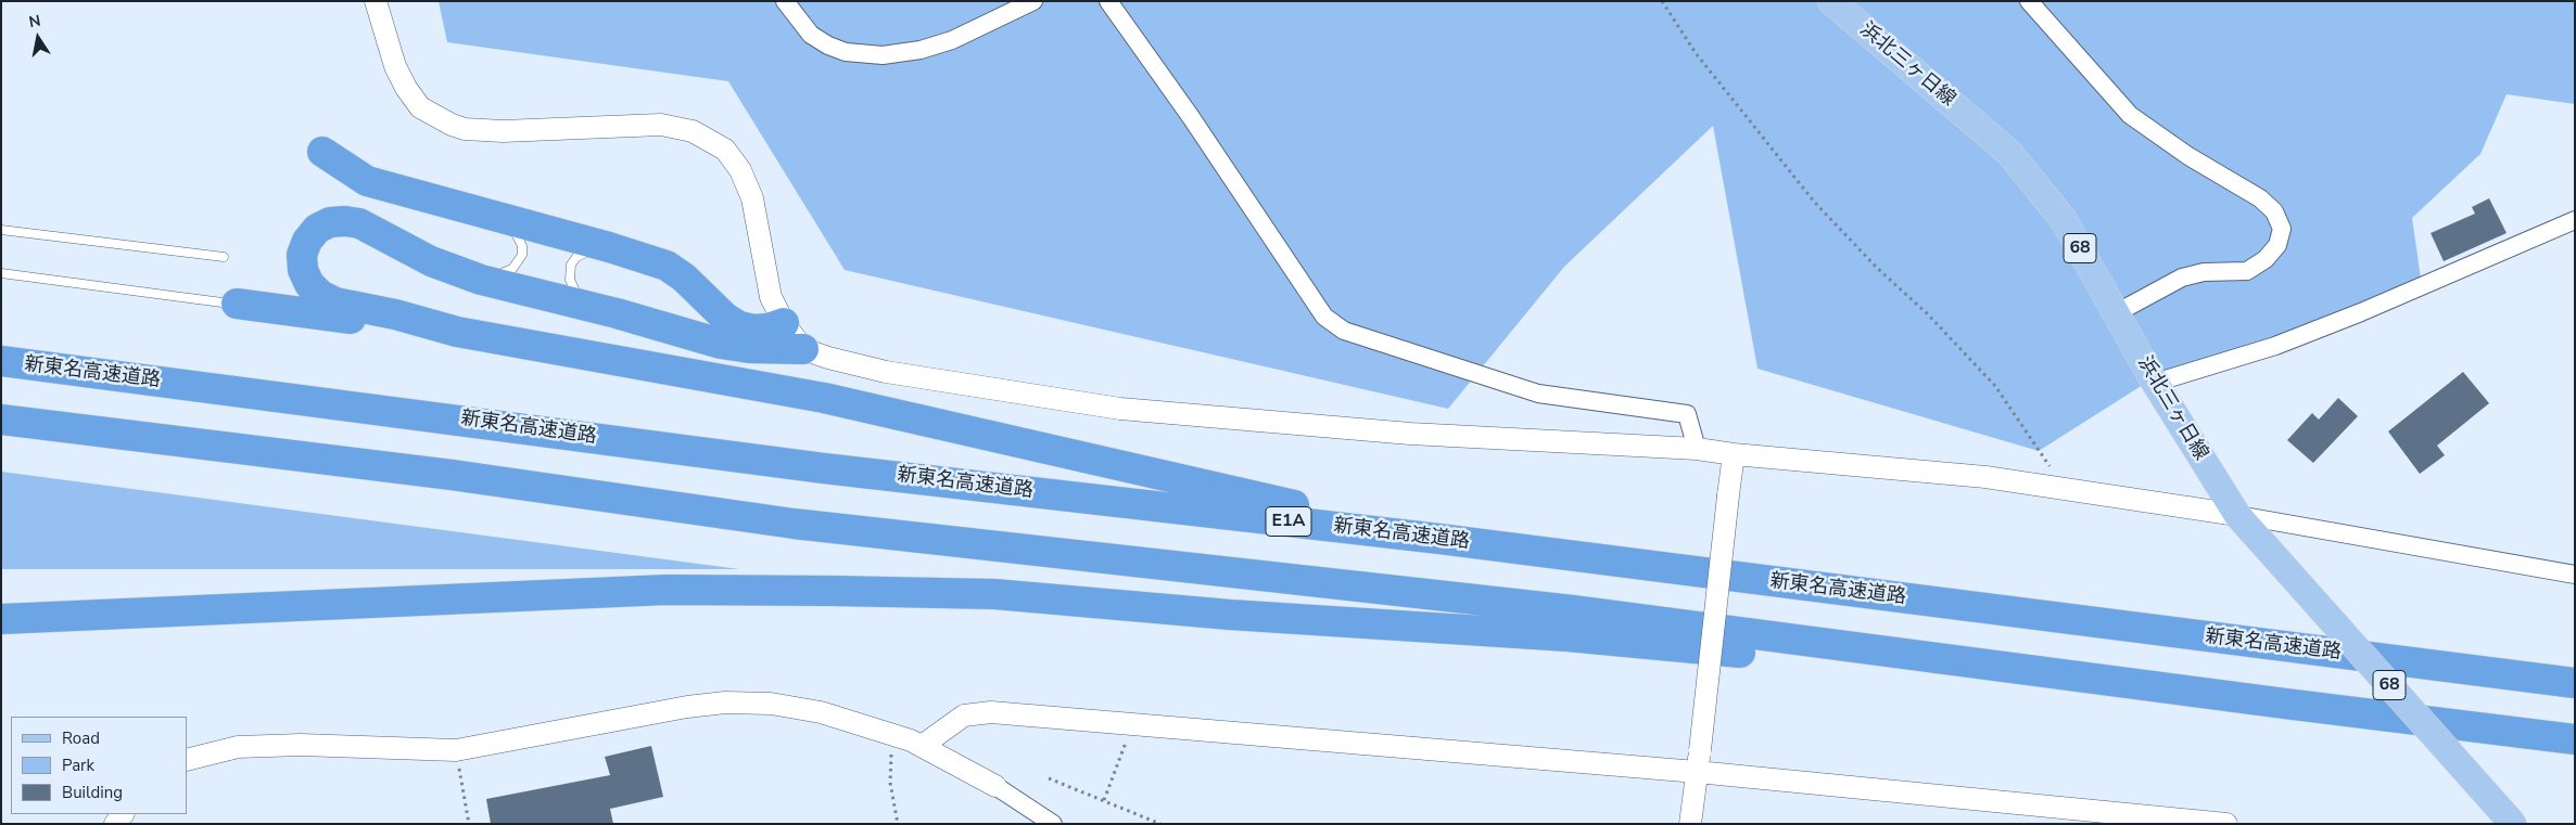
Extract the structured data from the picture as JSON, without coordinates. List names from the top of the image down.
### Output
{
  "streets": {
    "highway": ["新東名高速道路", "E1A"],
    "main road": ["浜北三ヶ日線", "68"]
  },
  "legend": ["Road", "Park", "Building"],
  "north": "top"
}
